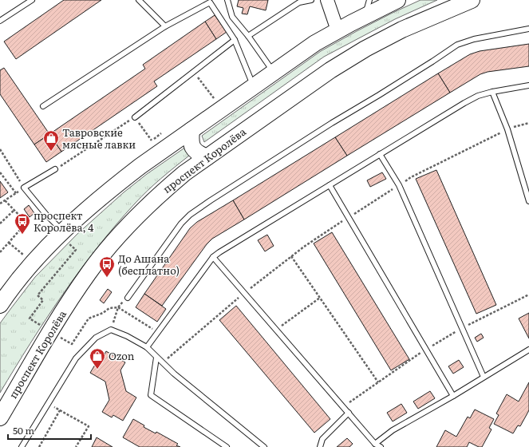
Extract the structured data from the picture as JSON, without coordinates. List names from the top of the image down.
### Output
{
  "streets": {
    "main road": ["проспект Королёва"]
  },
  "places": {
    "shop": ["Тавровские мясные лавки", "Ozon"],
    "bus stop": ["проспект Королёва, 4", "До Ашана (бесплатно)"]
  },
  "scale_bar": "50 m"
}
